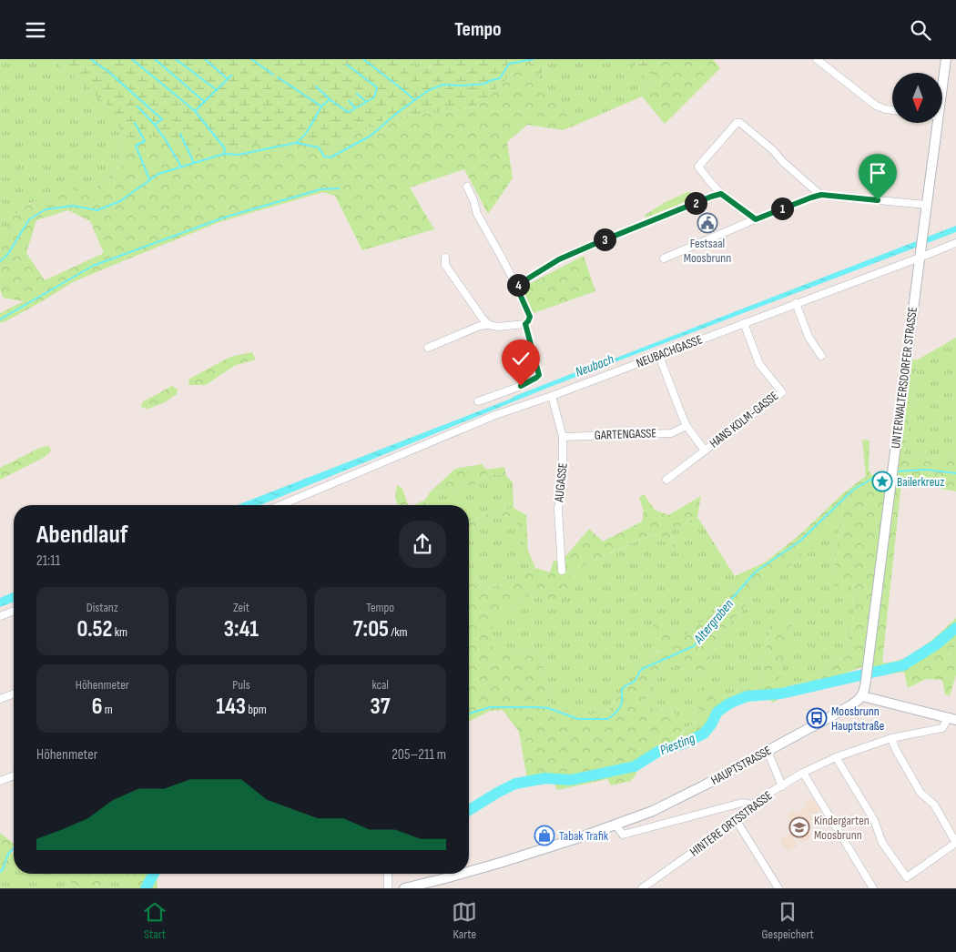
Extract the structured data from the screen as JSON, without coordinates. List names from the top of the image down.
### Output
{
  "streets": {
    "main road": ["UNTERWALTERSDORFER STRASSE", "HAUPTSTRASSE"],
    "street": [
      "NEUBACHGASSE",
      "HANS KOLM-GASSE",
      "GARTENGASSE",
      "AUGASSE",
      "HINTERE ORTSSTRASSE"
    ]
  },
  "crossings": [
    ["NEUBACHGASSE", "UNTERWALTERSDORFER STRASSE"],
    ["NEUBACHGASSE", "HANS KOLM-GASSE"],
    ["NEUBACHGASSE", "AUGASSE"],
    ["UNTERWALTERSDORFER STRASSE", "HAUPTSTRASSE"],
    ["GARTENGASSE", "AUGASSE"]
  ],
  "water": ["Neubach", "Altergraben", "Piesting"],
  "places": {
    "public building": ["Festsaal Moosbrunn"],
    "place": ["Bailerkreuz"],
    "bus stop": ["Moosbrunn Hauptstraße"],
    "school or university": ["Kindergarten Moosbrunn"],
    "shop": ["Tabak Trafik"]
  },
  "north": "bottom",
  "page": {
    "header": "Tempo",
    "pins": [
      "2",
      "1",
      "3",
      "4"
    ],
    "heading": ["Abendlauf", "21:11"],
    "stats": [
      ["Distanz", "0.52 km"],
      ["Zeit", "3:41"],
      ["Tempo", "7:05 /km"],
      ["Höhenmeter", "6 m"],
      ["Puls", "143 bpm"],
      ["kcal", "37"]
    ],
    "chart": ["Höhenmeter", "205–211 m"],
    "tabs": ["Start", "Karte", "Gespeichert"]
  }
}
